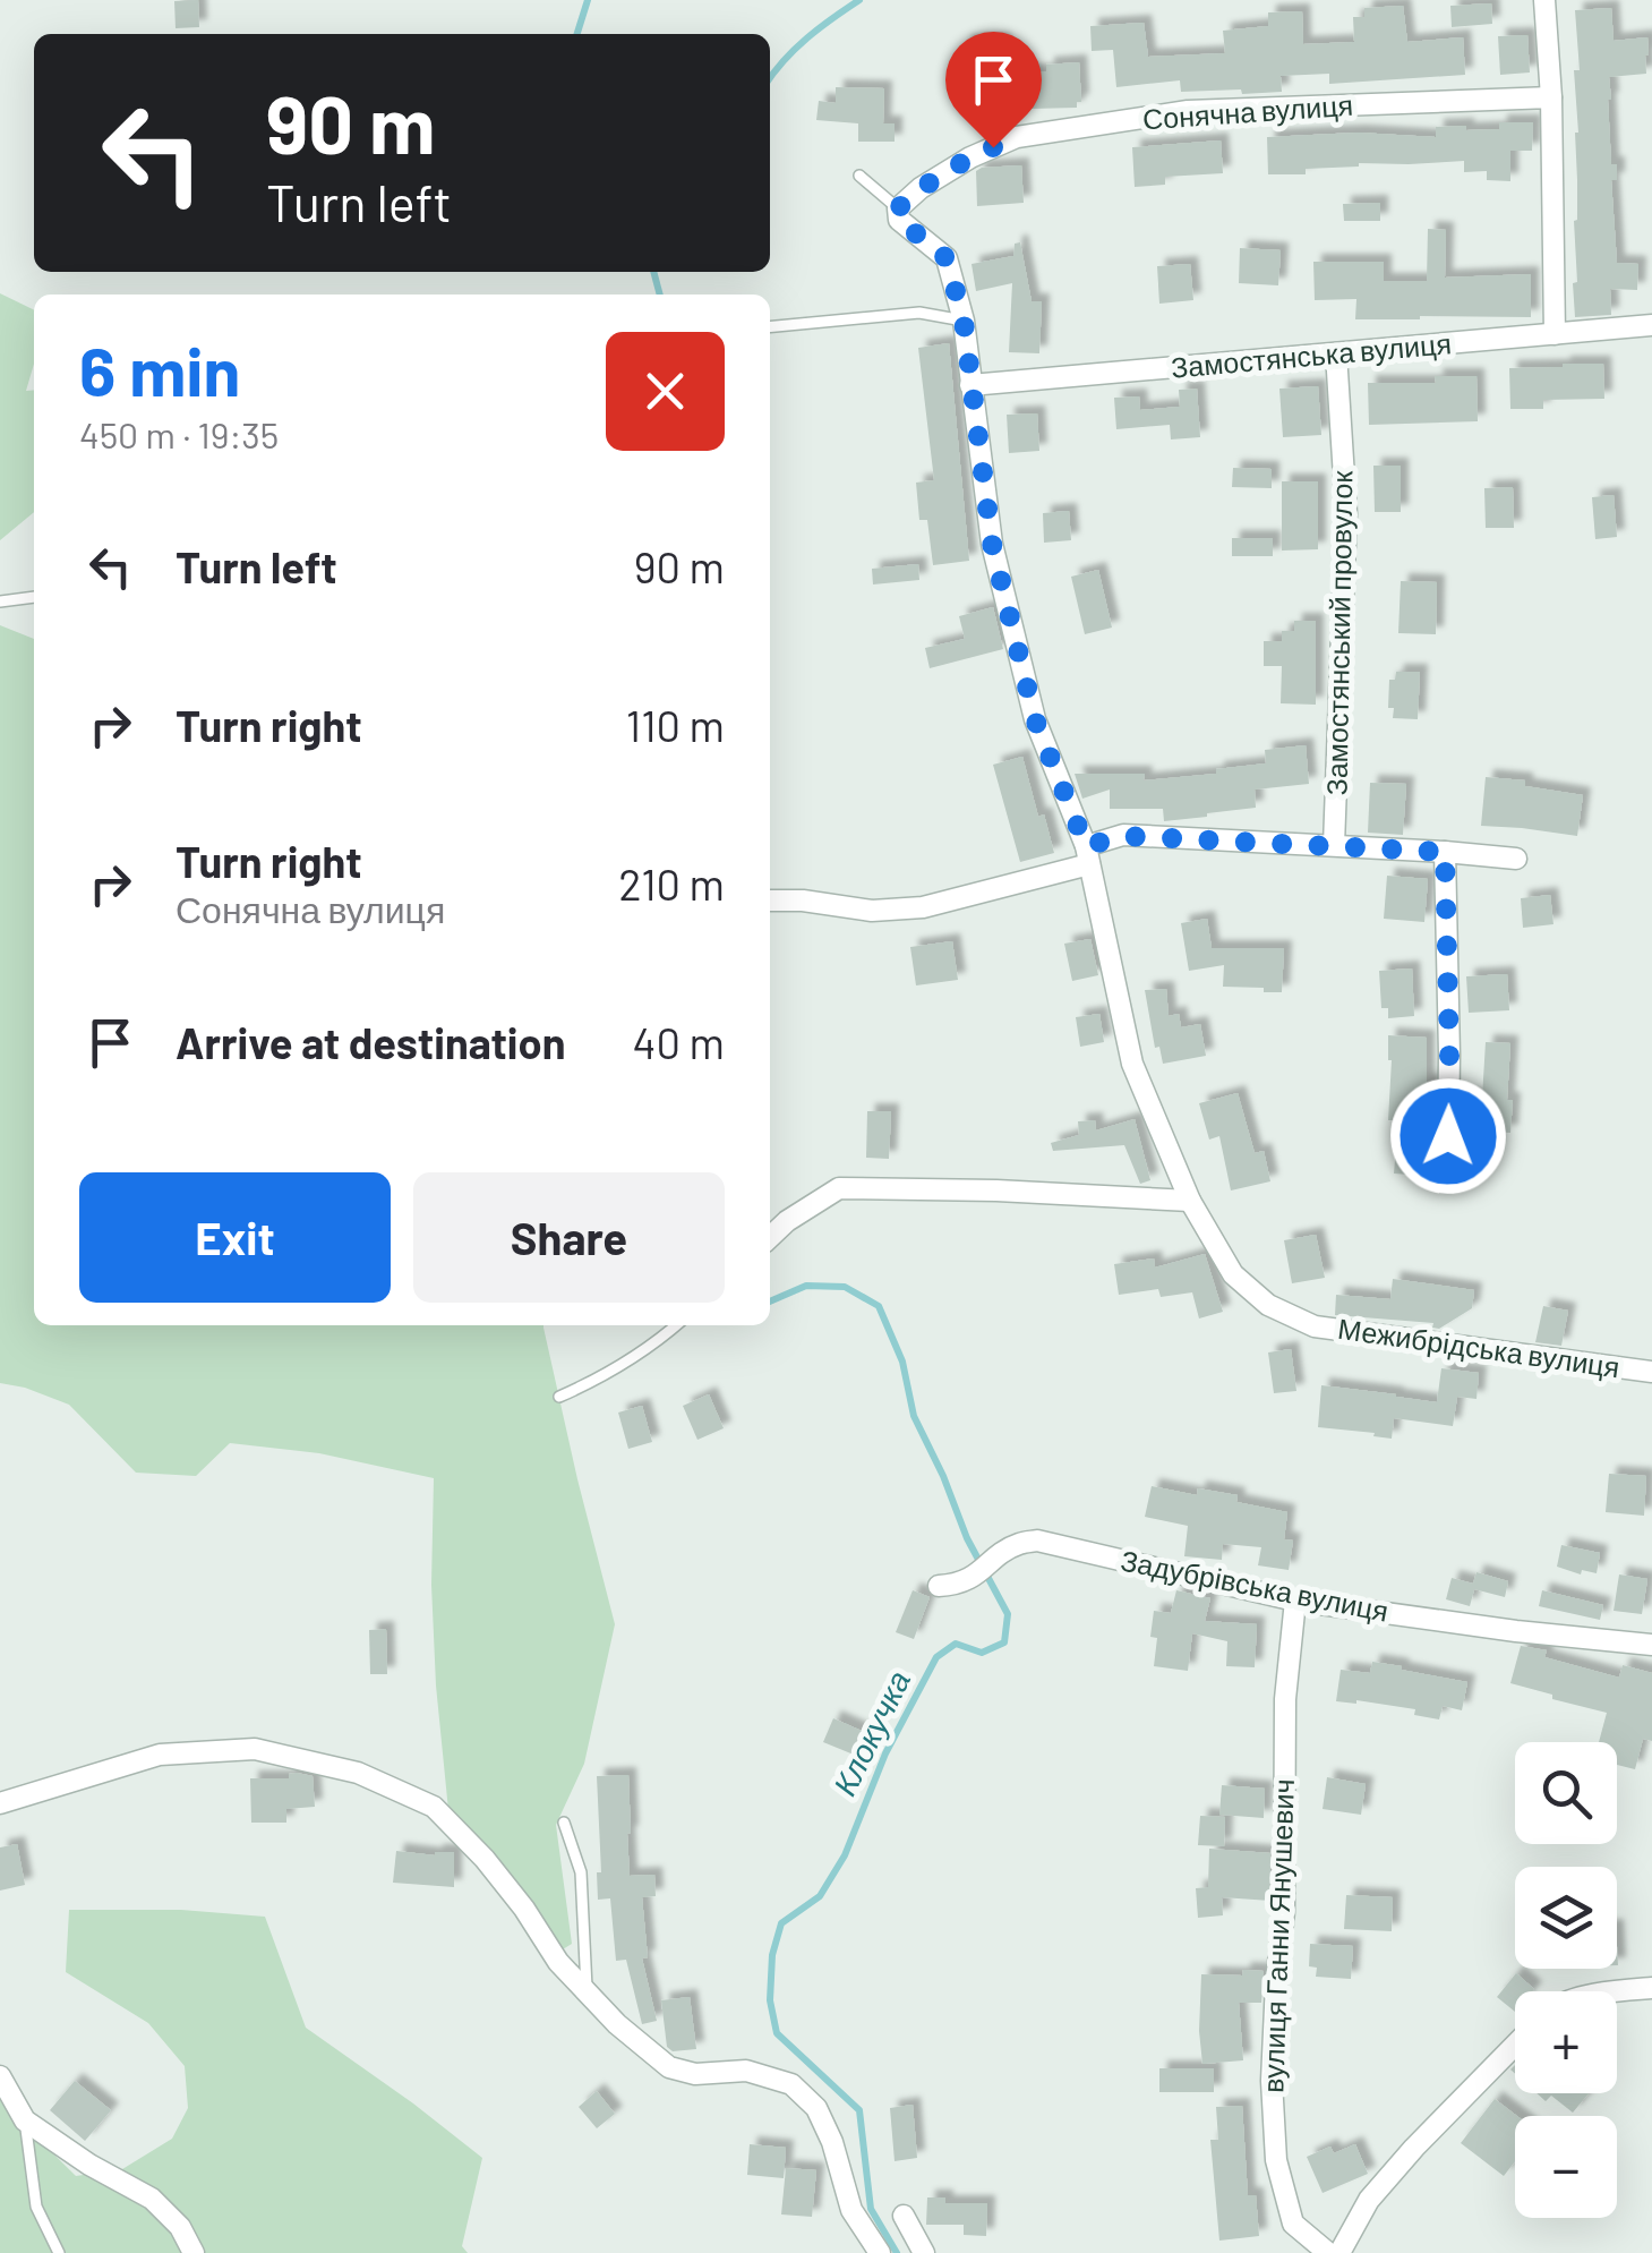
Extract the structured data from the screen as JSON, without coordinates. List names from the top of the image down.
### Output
{
  "streets": {
    "street": [
      "Сонячна вулиця",
      "Замостянська вулиця",
      "Замостянський провулок",
      "Межибрідська вулиця",
      "Задубрівська вулиця",
      "вулиця Ганни Янушевич"
    ]
  },
  "crossings": [
    ["Сонячна вулиця", "Межибрідська вулиця"],
    ["Замостянська вулиця", "Замостянський провулок"],
    ["Замостянська вулиця", "Межибрідська вулиця"],
    ["Задубрівська вулиця", "вулиця Ганни Янушевич"]
  ],
  "water": ["Клокучка"],
  "page": {
    "turn": ["90 m", "Turn left"],
    "heading": ["6 min", "450 m · 19:35"],
    "list": [
      {
        "name": "Turn left",
        "value": "90 m"
      },
      {
        "name": "Turn right",
        "value": "110 m"
      },
      {
        "name": "Turn right",
        "note": "Сонячна вулиця",
        "value": "210 m"
      },
      {
        "name": "Arrive at destination",
        "value": "40 m"
      }
    ],
    "buttons": ["Exit", "Share"],
    "map_buttons": ["+", "−"]
  }
}
